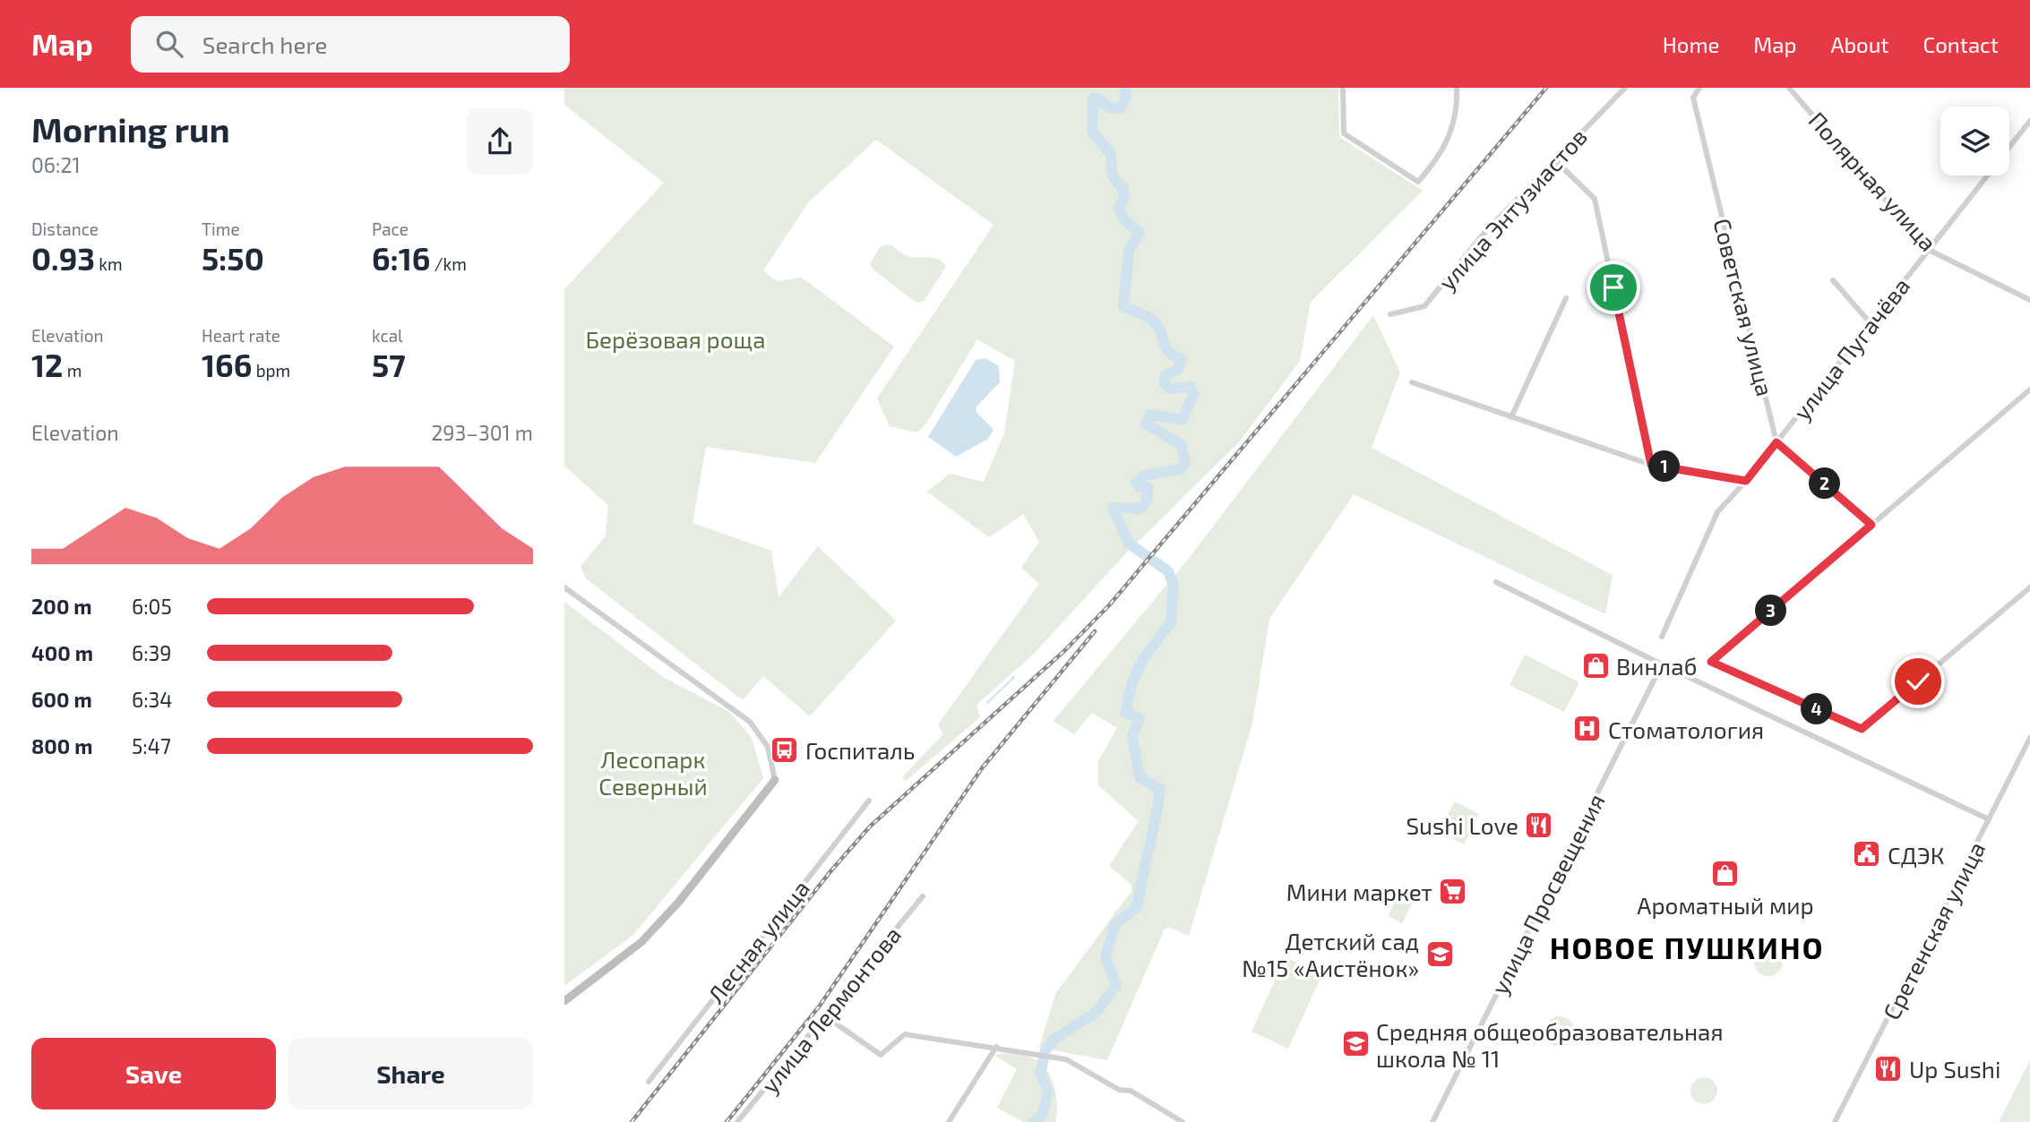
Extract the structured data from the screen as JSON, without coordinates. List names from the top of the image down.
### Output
{
  "streets": {
    "street": [
      "Полярная улица",
      "улица Энтузиастов",
      "Советская улица",
      "улица Пугачёва",
      "улица Просвещения",
      "Сретенская улица",
      "Лесная улица",
      "улица Лермонтова"
    ]
  },
  "crossings": [
    ["Полярная улица", "улица Пугачёва"],
    ["Советская улица", "улица Пугачёва"]
  ],
  "districts": ["НОВОЕ ПУШКИНО"],
  "parks": ["Берёзовая роща", "Лесопарк Северный"],
  "places": {
    "shop": ["Винлаб", "Ароматный мир"],
    "hospital": ["Стоматология"],
    "bus stop": ["Госпиталь"],
    "restaurant": ["Sushi Love", "Up Sushi"],
    "public building": ["СДЭК"],
    "supermarket": ["Мини маркет"],
    "school or university": ["Детский сад №15 «Аистёнок»", "Средняя общеобразовательная школа № 11"]
  },
  "page": {
    "header": "Map",
    "search": "Search here",
    "nav": [
      "Home",
      "Map",
      "About",
      "Contact"
    ],
    "heading": ["Morning run", "06:21"],
    "stats": [
      ["Distance", "0.93 km"],
      ["Time", "5:50"],
      ["Pace", "6:16 /km"],
      ["Elevation", "12 m"],
      ["Heart rate", "166 bpm"],
      ["kcal", "57"]
    ],
    "chart": ["Elevation", "293–301 m"],
    "pins": [
      "1",
      "2",
      "3",
      "4"
    ],
    "list": [
      {
        "name": "200 m",
        "note": "6:05"
      },
      {
        "name": "400 m",
        "note": "6:39"
      },
      {
        "name": "600 m",
        "note": "6:34"
      },
      {
        "name": "800 m",
        "note": "5:47"
      }
    ],
    "buttons": ["Save", "Share"]
  }
}
